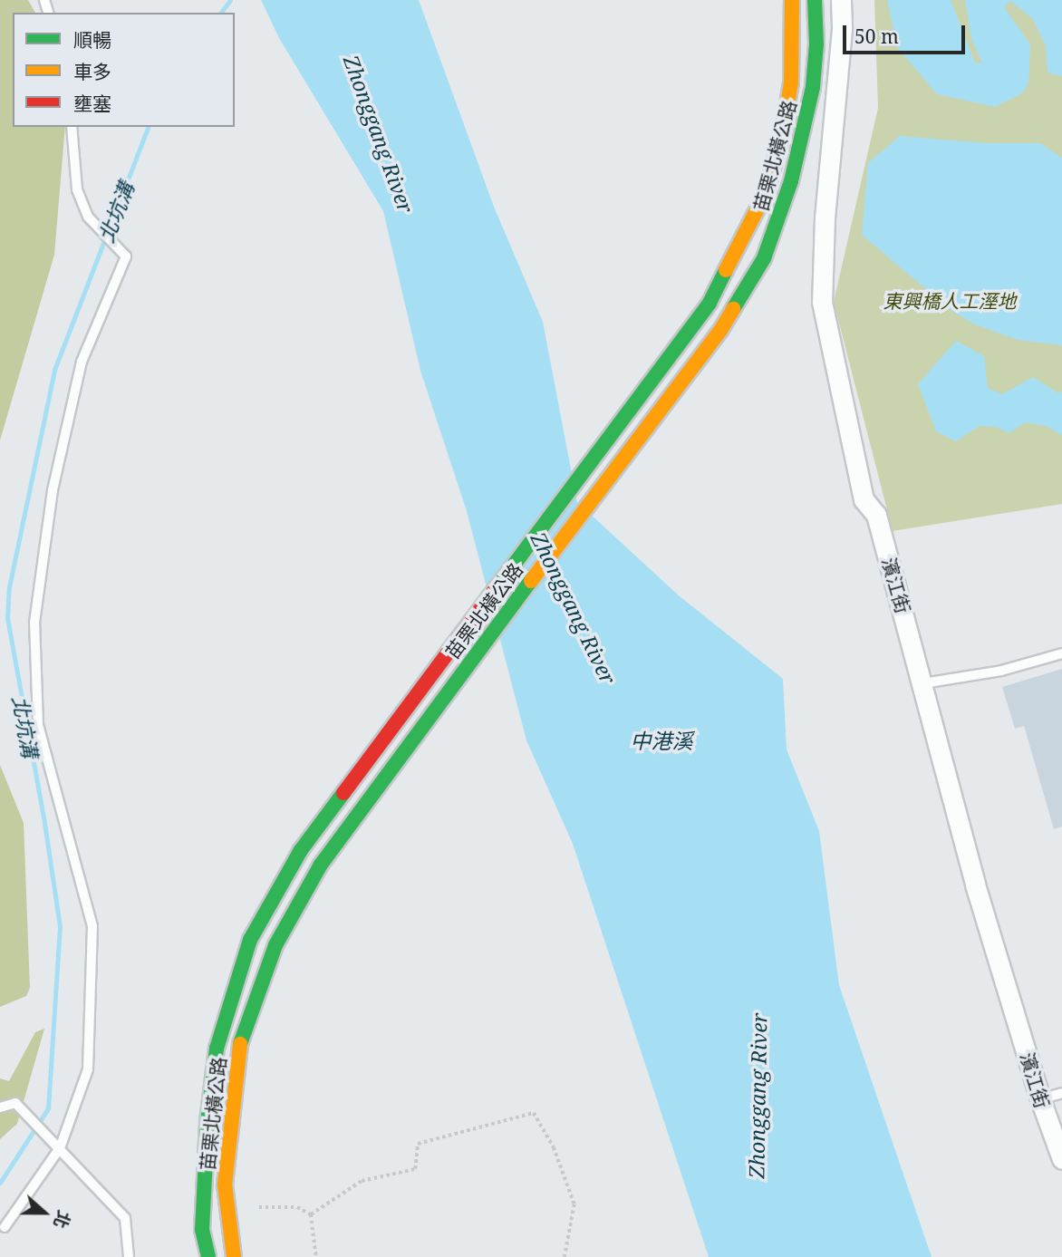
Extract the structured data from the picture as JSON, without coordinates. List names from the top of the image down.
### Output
{
  "streets": {
    "main road": ["苗栗北橫公路"],
    "street": ["濱江街"]
  },
  "water": ["Zhonggang River", "北坑溝", "中港溪"],
  "parks": ["東興橋人工溼地"],
  "legend": ["順暢", "車多", "壅塞"],
  "scale_bar": "50 m",
  "north": "right"
}
